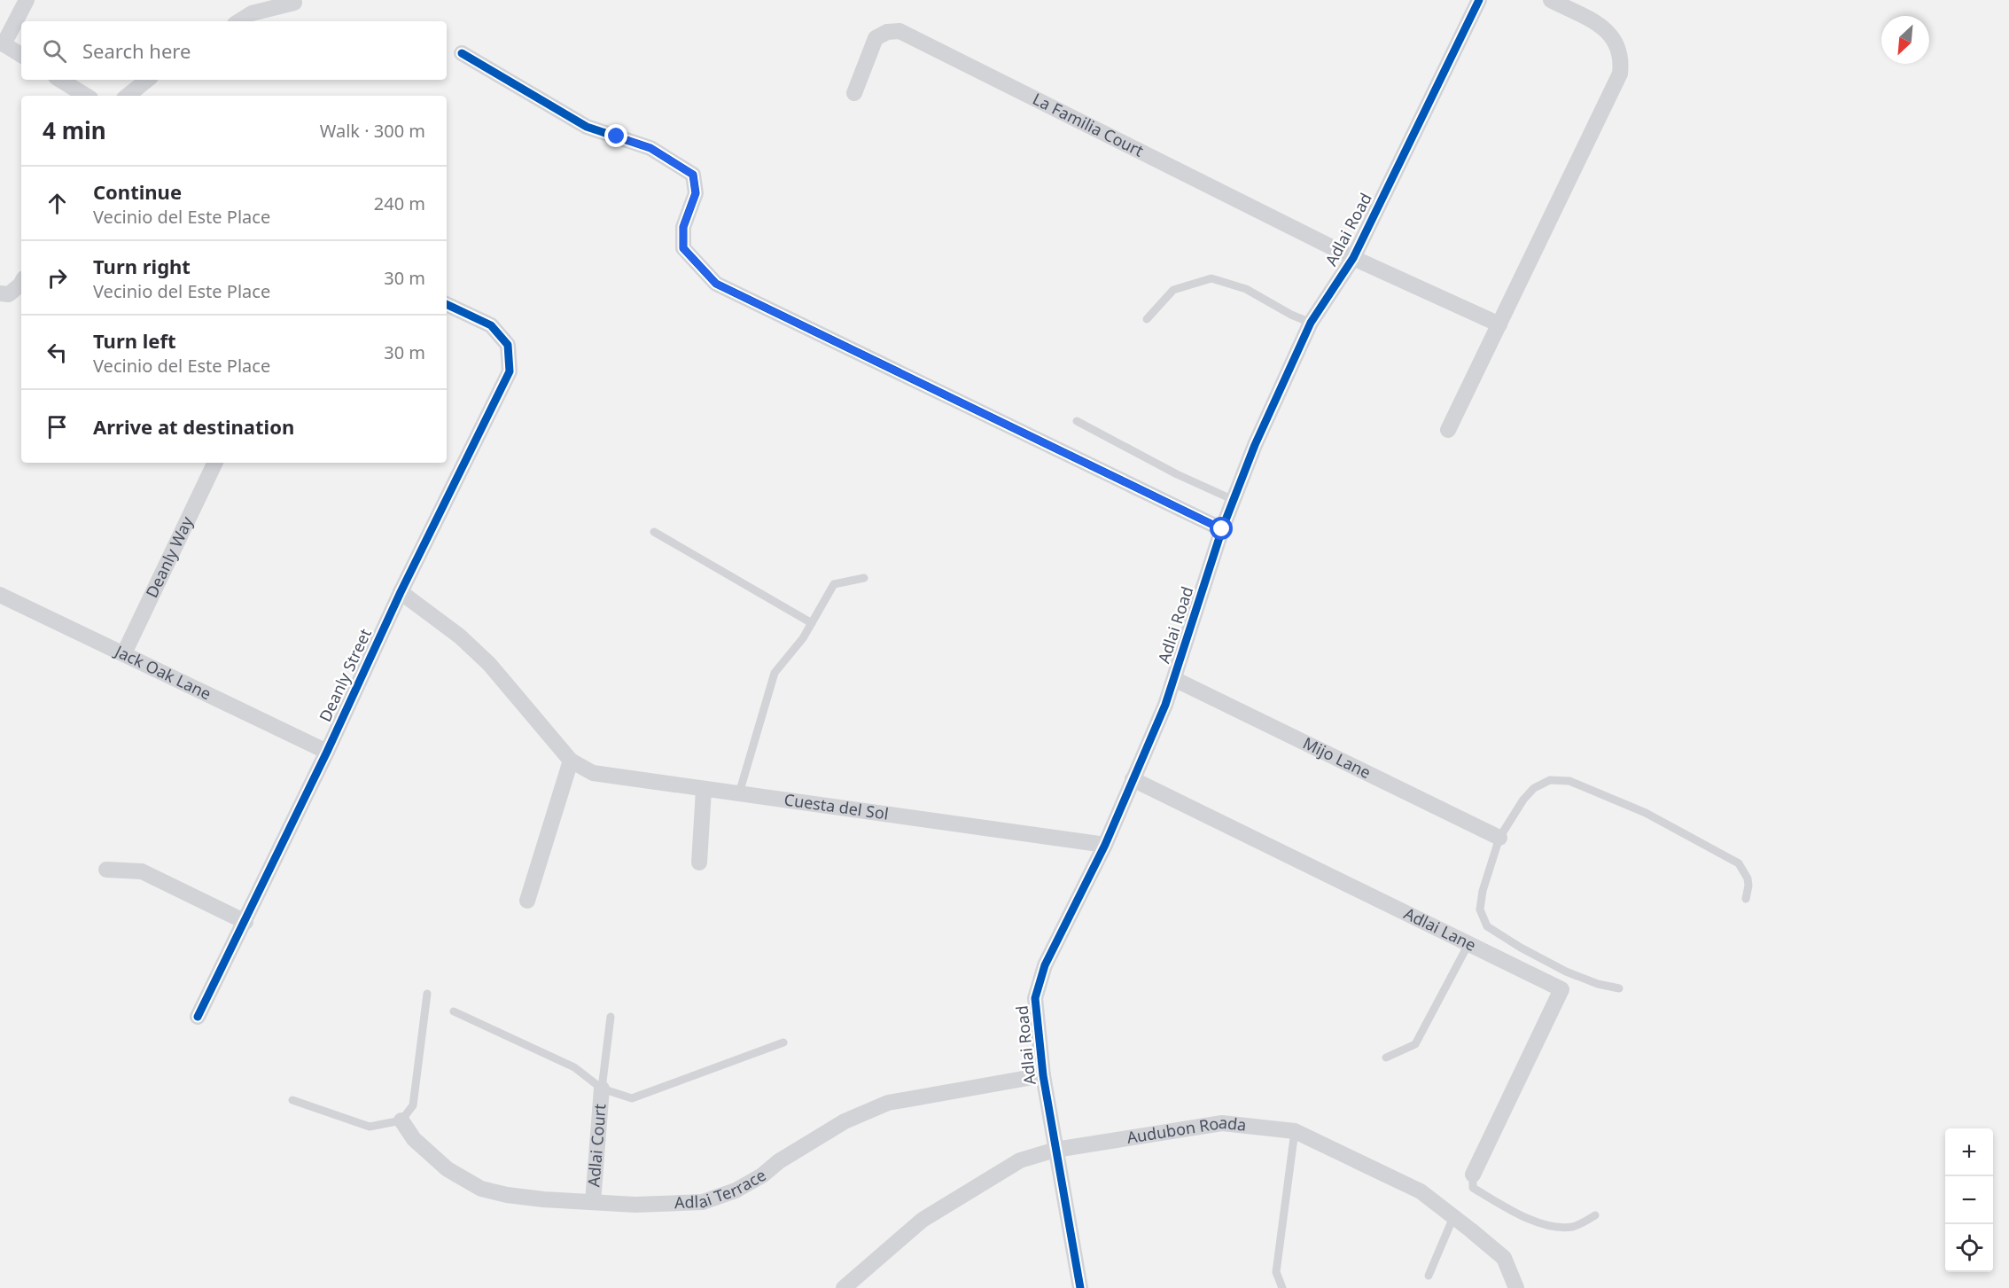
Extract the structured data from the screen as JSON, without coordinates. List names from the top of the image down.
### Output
{
  "streets": {
    "street": [
      "La Familia Court",
      "Adlai Road",
      "Deanly Way",
      "Jack Oak Lane",
      "Deanly Street",
      "Mijo Lane",
      "Cuesta del Sol",
      "Adlai Lane",
      "Audubon Roada",
      "Adlai Court",
      "Adlai Terrace"
    ]
  },
  "crossings": [
    ["La Familia Court", "Adlai Road"],
    ["Adlai Road", "Mijo Lane"],
    ["Adlai Road", "Cuesta del Sol"],
    ["Adlai Road", "Adlai Lane"],
    ["Adlai Road", "Audubon Roada"],
    ["Adlai Road", "Adlai Terrace"],
    ["Deanly Way", "Jack Oak Lane"],
    ["Jack Oak Lane", "Deanly Street"],
    ["Deanly Street", "Cuesta del Sol"],
    ["Adlai Court", "Adlai Terrace"]
  ],
  "north": "bottom left",
  "page": {
    "search": "Search here",
    "heading": ["4 min", "Walk · 300 m"],
    "list": [
      ["Continue", "Vecinio del Este Place", "240 m"],
      ["Turn right", "Vecinio del Este Place", "30 m"],
      ["Turn left", "Vecinio del Este Place", "30 m"],
      "Arrive at destination"
    ],
    "map_buttons": ["+", "−"]
  }
}
